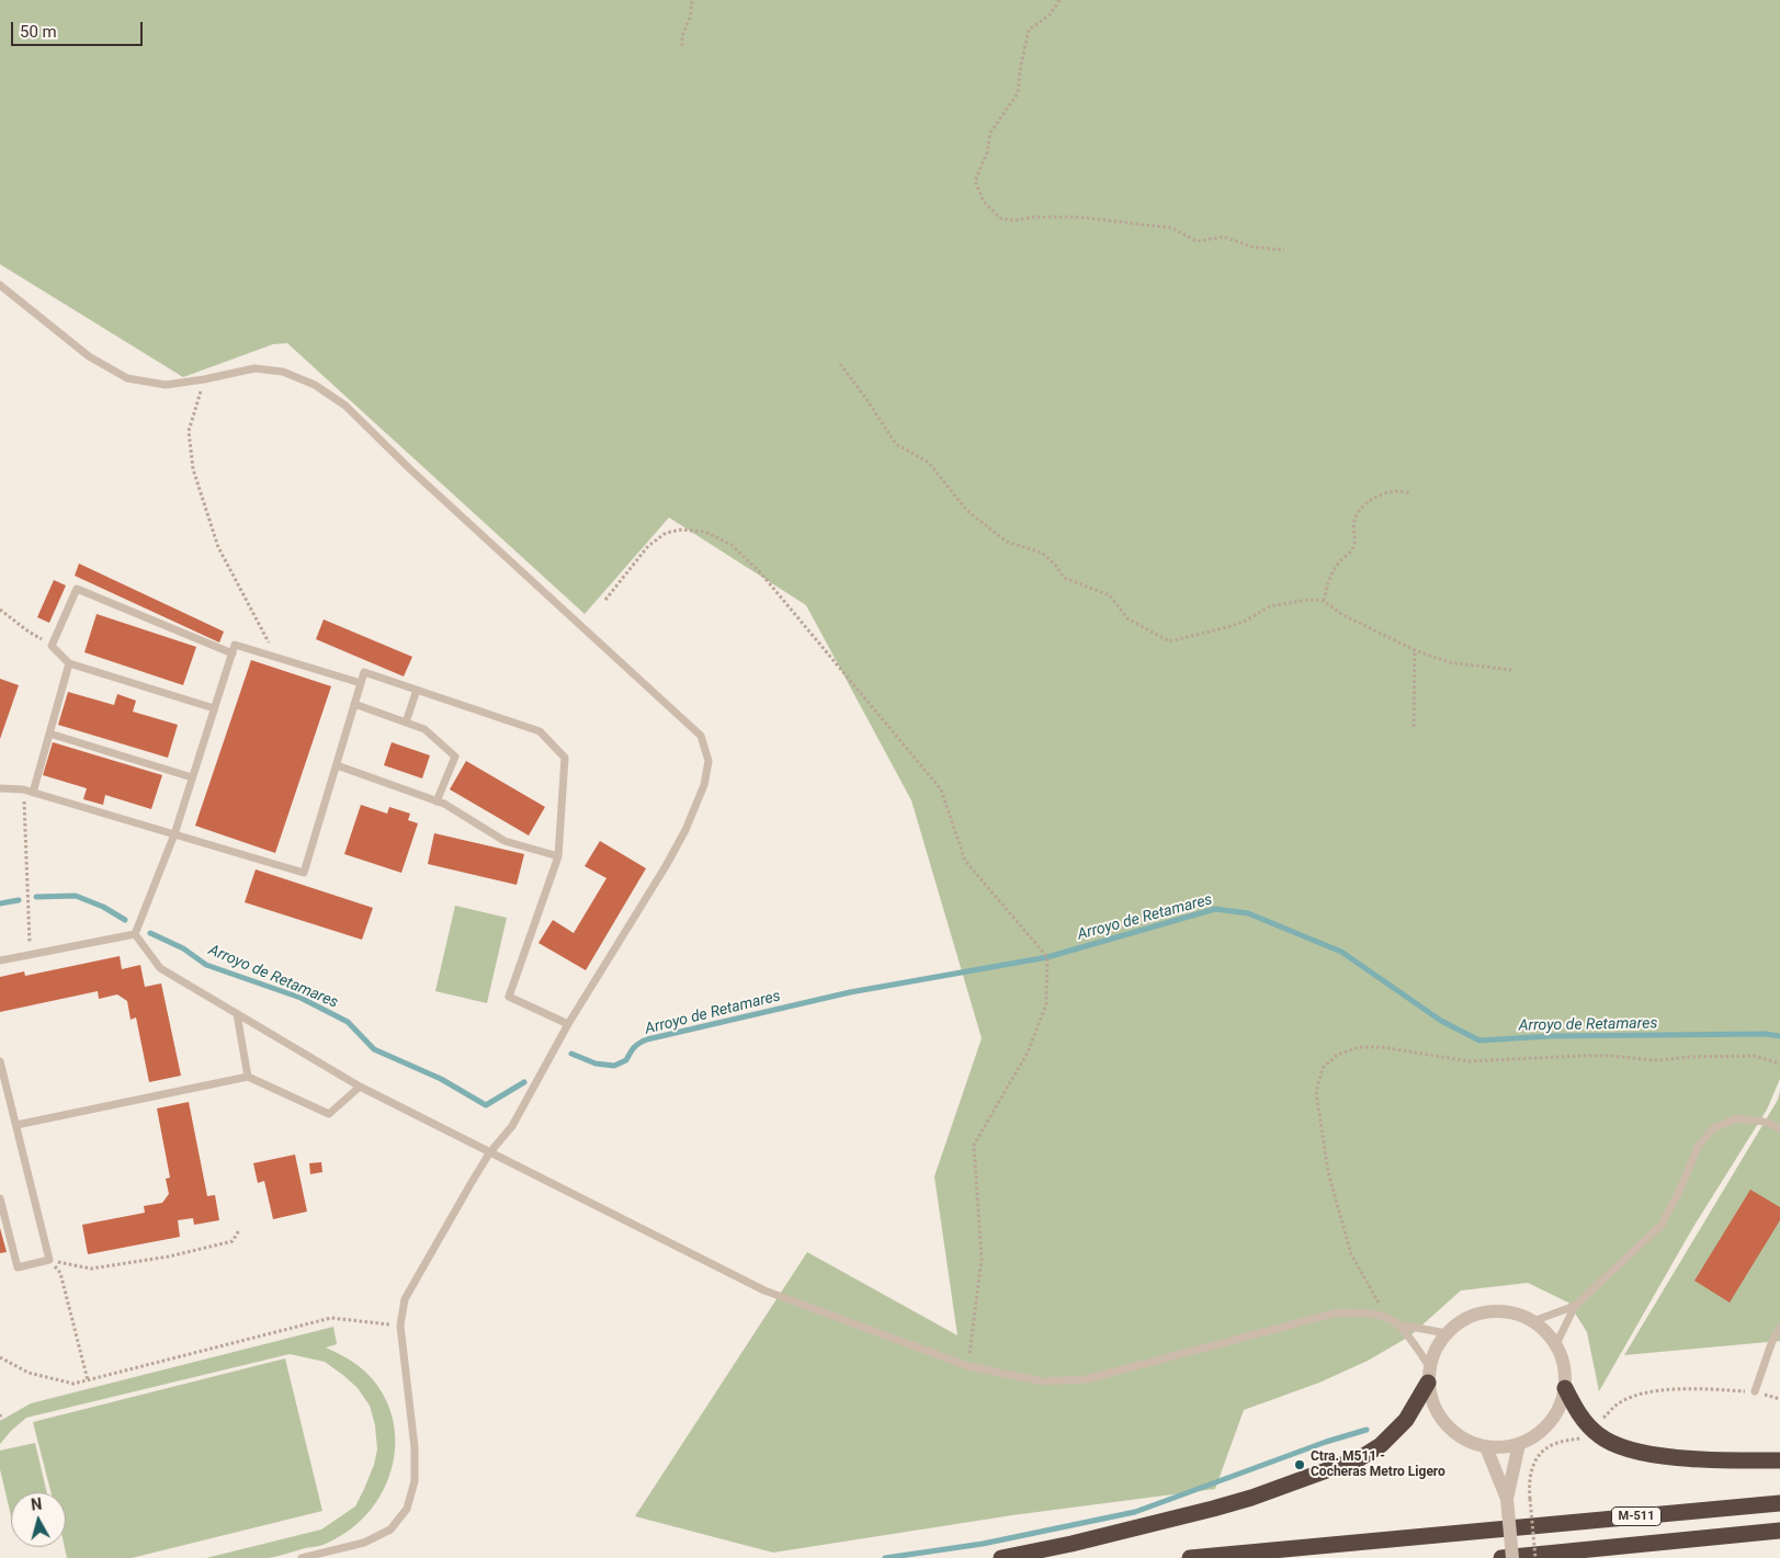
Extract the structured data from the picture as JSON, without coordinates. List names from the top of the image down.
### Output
{
  "streets": {
    "highway": ["M-511"]
  },
  "water": ["Arroyo de Retamares"],
  "places": ["Ctra. M511 - Cocheras Metro Ligero"],
  "scale_bar": "50 m",
  "north": "top"
}
